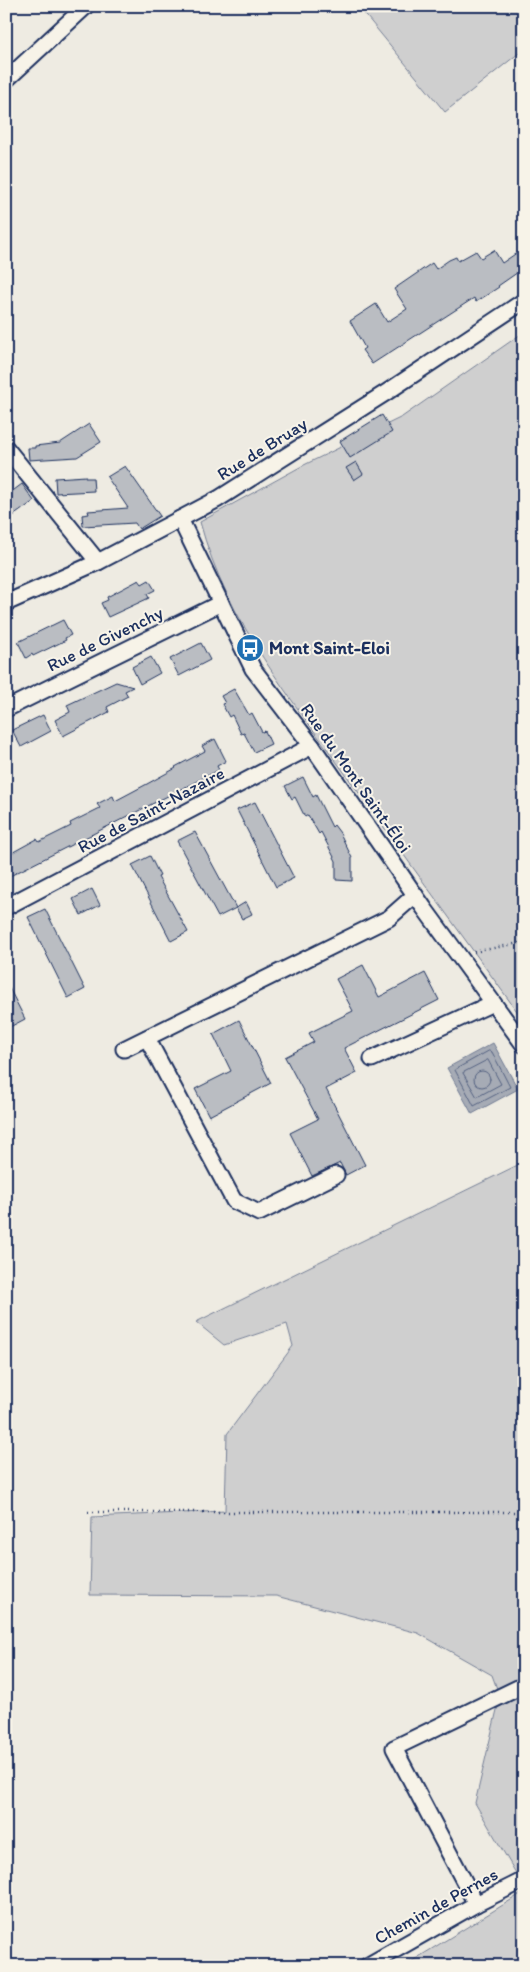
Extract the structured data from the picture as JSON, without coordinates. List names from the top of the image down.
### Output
{
  "streets": {
    "street": [
      "Rue de Bruay",
      "Rue de Givenchy",
      "Rue du Mont Saint-Éloi",
      "Rue de Saint-Nazaire",
      "Chemin de Pernes"
    ]
  },
  "crossings": [
    ["Rue de Bruay", "Rue du Mont Saint-Éloi"],
    ["Rue de Givenchy", "Rue du Mont Saint-Éloi"],
    ["Rue du Mont Saint-Éloi", "Rue de Saint-Nazaire"]
  ],
  "places": {
    "bus stop": ["Mont Saint-Eloi"]
  }
}
